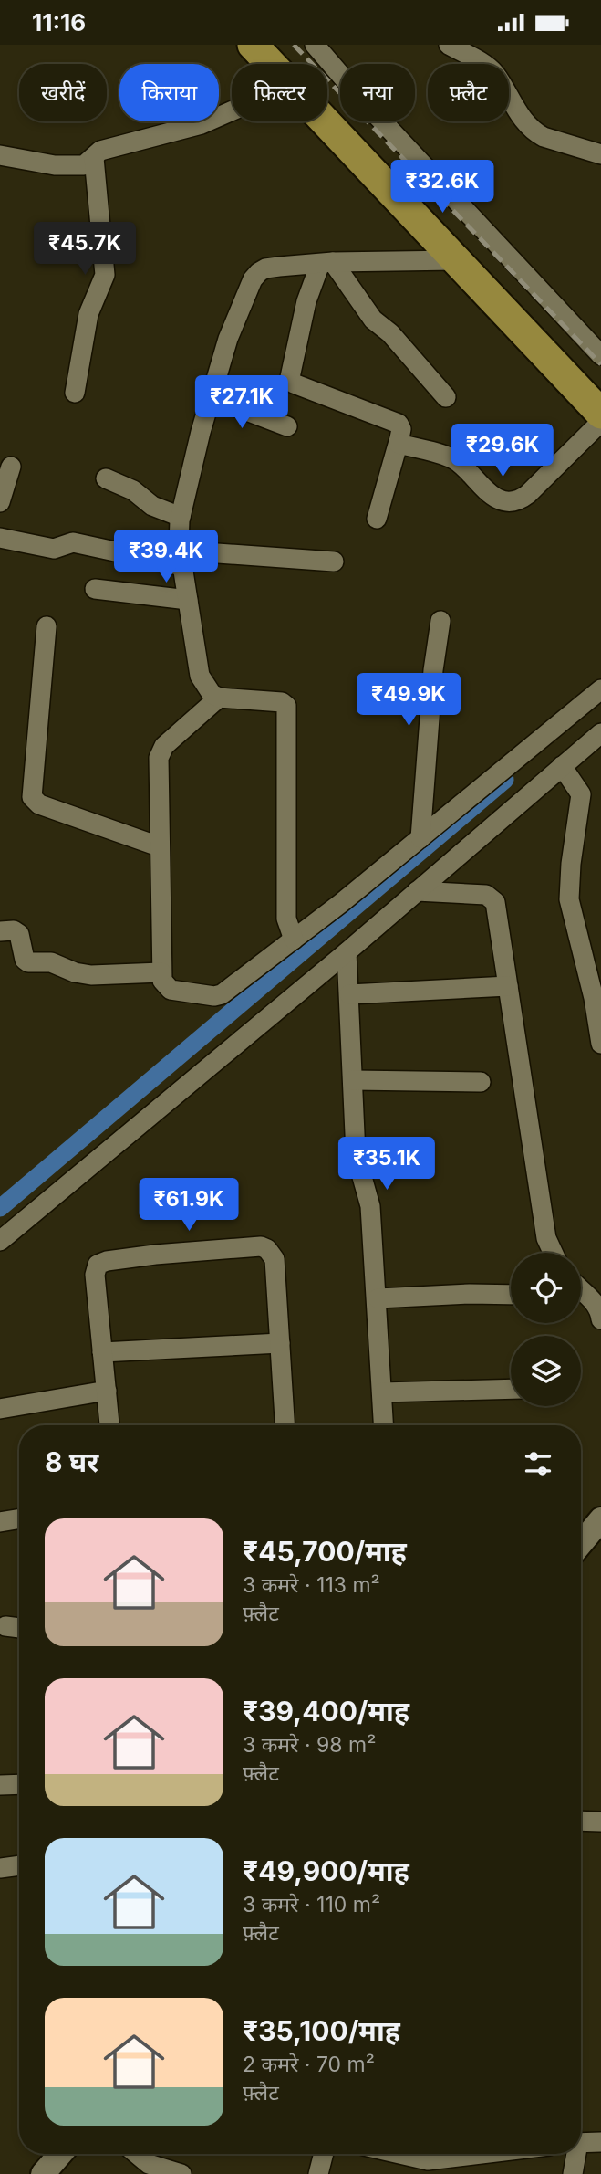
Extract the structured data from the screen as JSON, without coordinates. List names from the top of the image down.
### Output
{
  "page": {
    "status": "11:16",
    "chip": [
      "खरीदें",
      "किराया",
      "फ़िल्टर",
      "नया",
      "फ़्लैट"
    ],
    "price": [
      "₹32.6K",
      "₹45.7K",
      "₹27.1K",
      "₹29.6K",
      "₹39.4K",
      "₹49.9K",
      "₹35.1K",
      "₹61.9K"
    ],
    "heading": "8 घर",
    "list": [
      {
        "name": "₹45,700/माह",
        "note": "3 कमरे · 113 m² · फ़्लैट"
      },
      {
        "name": "₹39,400/माह",
        "note": "3 कमरे · 98 m² · फ़्लैट"
      },
      {
        "name": "₹49,900/माह",
        "note": "3 कमरे · 110 m² · फ़्लैट"
      },
      {
        "name": "₹35,100/माह",
        "note": "2 कमरे · 70 m² · फ़्लैट"
      }
    ]
  }
}
